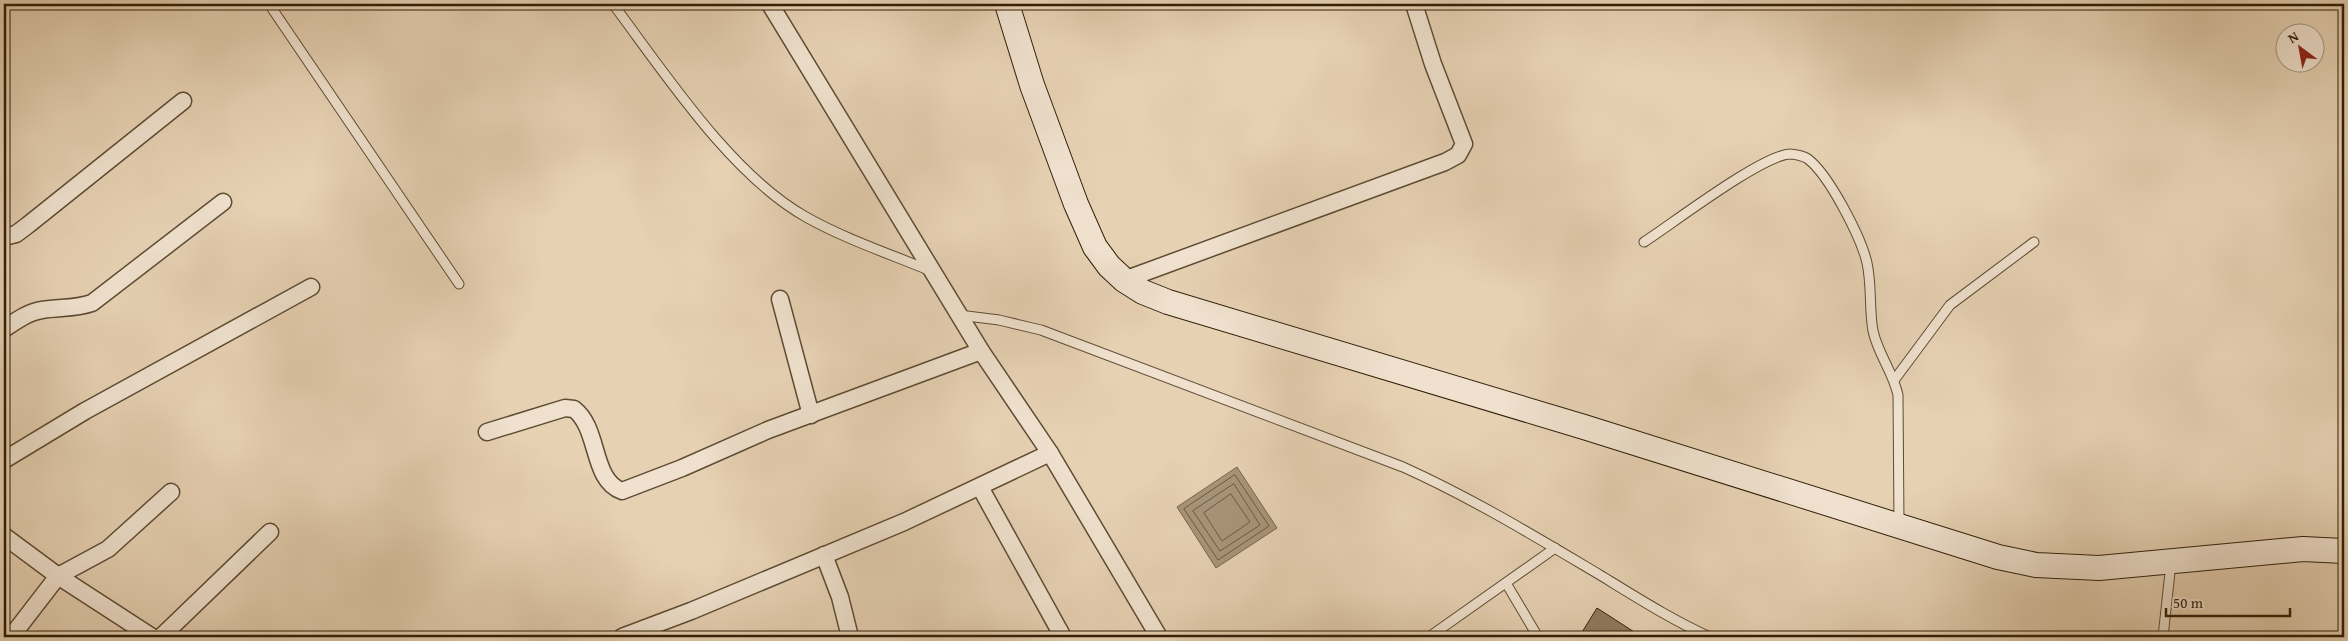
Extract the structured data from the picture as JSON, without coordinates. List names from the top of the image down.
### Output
{
  "scale_bar": "50 m",
  "north": "top left"
}
